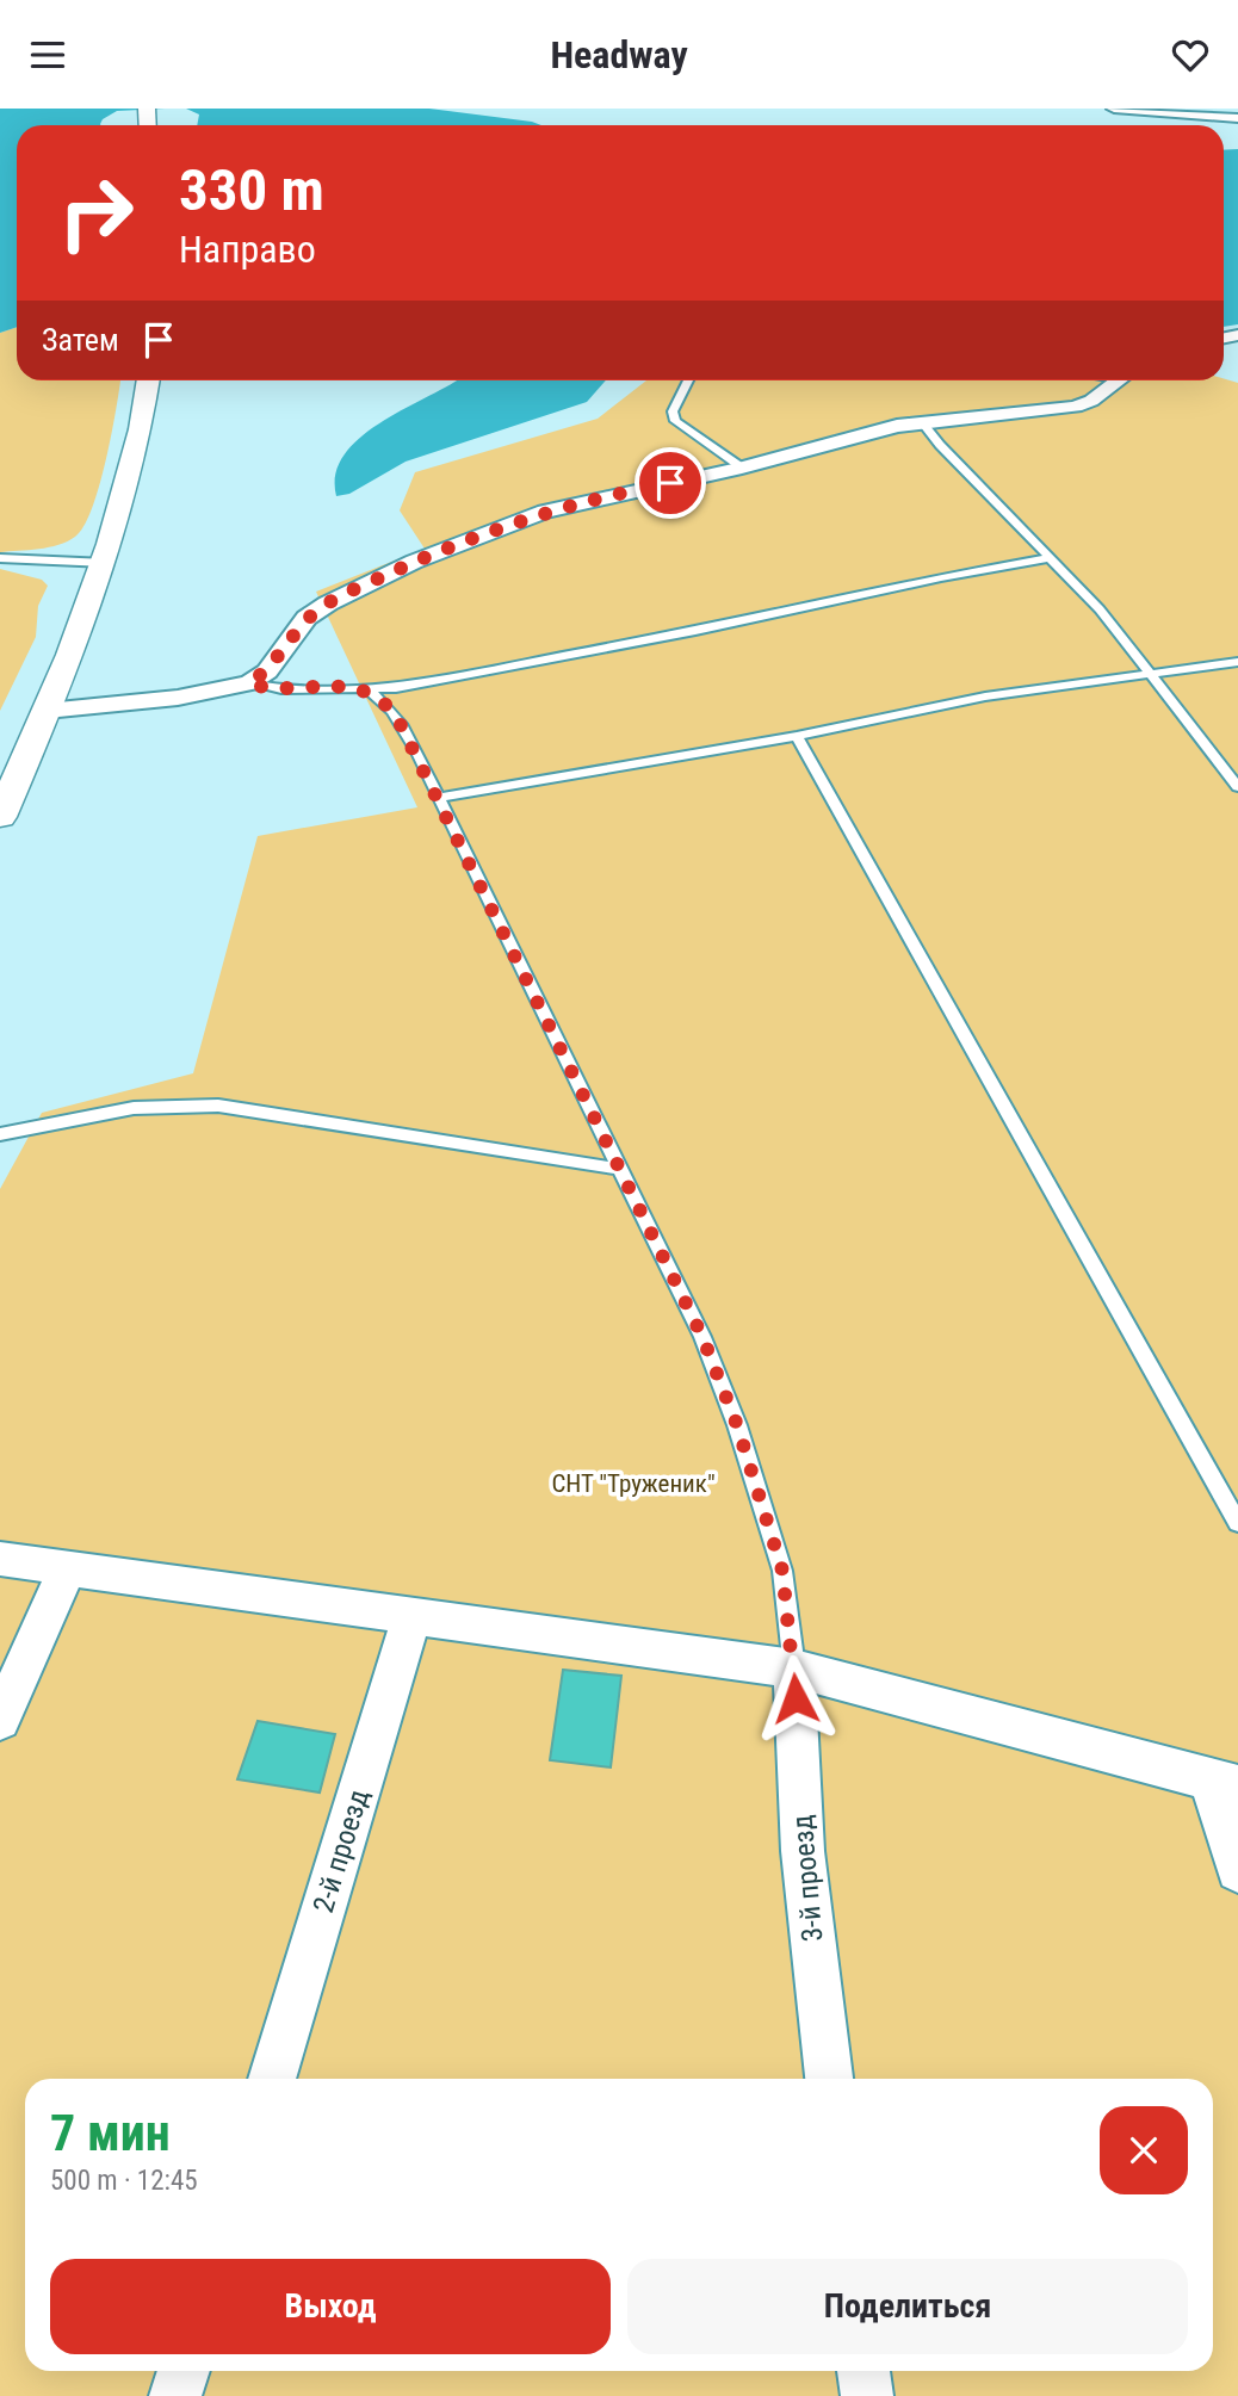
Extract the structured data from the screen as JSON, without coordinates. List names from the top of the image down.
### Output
{
  "streets": {
    "street": ["2-й проезд", "3-й проезд"]
  },
  "parks": ["СНТ \"Труженик\""],
  "page": {
    "header": "Headway",
    "turn": ["330 m", "Направо"],
    "then": "Затем",
    "heading": ["7 мин", "500 m · 12:45"],
    "buttons": ["Выход", "Поделиться"]
  }
}
